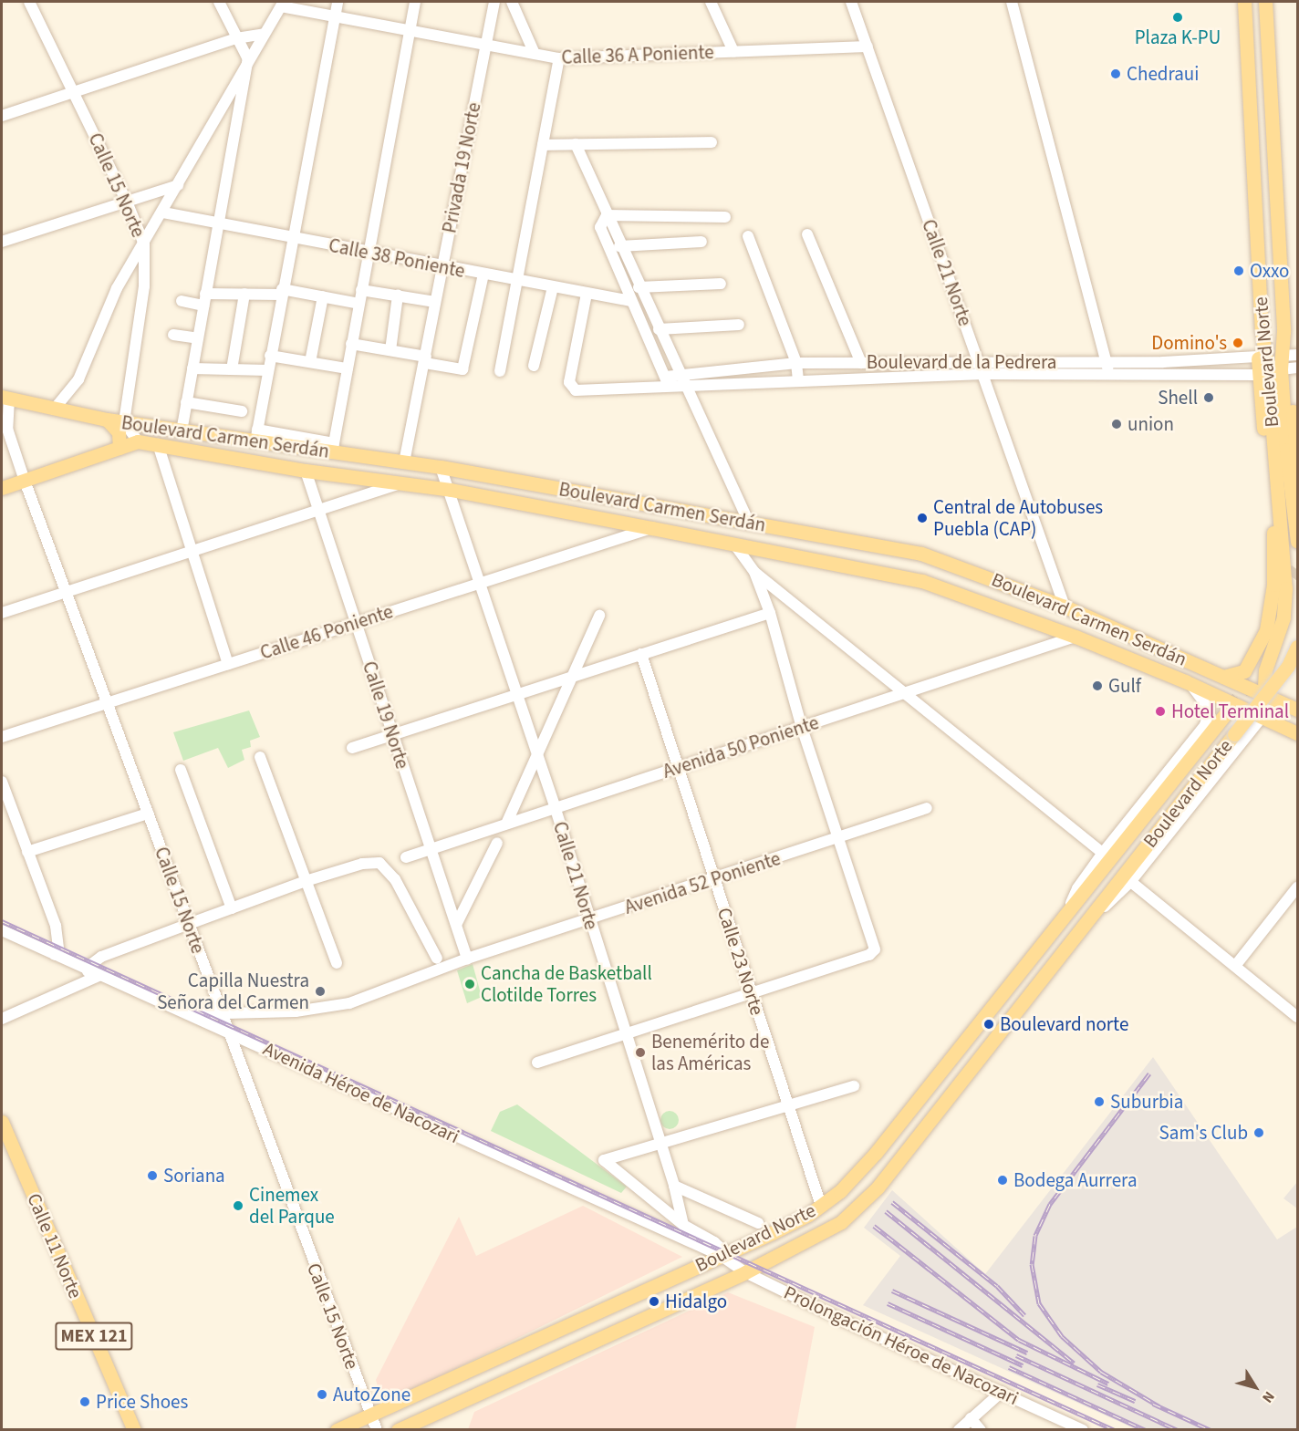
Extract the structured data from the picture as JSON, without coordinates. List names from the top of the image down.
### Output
{
  "streets": {
    "main road": [
      "Boulevard Norte",
      "Boulevard Carmen Serdán",
      "Calle 11 Norte",
      "MEX 121"
    ],
    "street": [
      "Calle 36 A Poniente",
      "Privada 19 Norte",
      "Calle 15 Norte",
      "Calle 38 Poniente",
      "Calle 21 Norte",
      "Boulevard de la Pedrera",
      "Calle 46 Poniente",
      "Calle 19 Norte",
      "Avenida 50 Poniente",
      "Avenida 52 Poniente",
      "Calle 23 Norte",
      "Avenida Héroe de Nacozari",
      "Prolongación Héroe de Nacozari"
    ]
  },
  "crossings": [
    ["Calle 36 A Poniente", "Privada 19 Norte"],
    ["Calle 36 A Poniente", "Calle 21 Norte"],
    ["Privada 19 Norte", "Calle 38 Poniente"],
    ["Privada 19 Norte", "Boulevard Carmen Serdán"],
    ["Calle 15 Norte", "Boulevard Norte"],
    ["Calle 15 Norte", "Boulevard Carmen Serdán"],
    ["Calle 15 Norte", "Calle 46 Poniente"],
    ["Calle 15 Norte", "Avenida 52 Poniente"],
    ["Calle 15 Norte", "Avenida Héroe de Nacozari"],
    ["Calle 38 Poniente", "Boulevard de la Pedrera"],
    ["Calle 21 Norte", "Boulevard de la Pedrera"],
    ["Calle 21 Norte", "Boulevard Carmen Serdán"],
    ["Calle 21 Norte", "Calle 46 Poniente"],
    ["Calle 21 Norte", "Avenida 50 Poniente"],
    ["Calle 21 Norte", "Avenida 52 Poniente"],
    ["Boulevard Norte", "Boulevard Carmen Serdán"],
    ["Boulevard Norte", "Calle 23 Norte"],
    ["Boulevard Norte", "Avenida Héroe de Nacozari"],
    ["Boulevard Norte", "Prolongación Héroe de Nacozari"],
    ["Boulevard Carmen Serdán", "Calle 46 Poniente"],
    ["Boulevard Carmen Serdán", "Calle 19 Norte"],
    ["Boulevard Carmen Serdán", "Avenida 50 Poniente"],
    ["Calle 46 Poniente", "Calle 19 Norte"],
    ["Calle 19 Norte", "Avenida 50 Poniente"],
    ["Calle 19 Norte", "Avenida 52 Poniente"],
    ["Avenida 50 Poniente", "Calle 23 Norte"],
    ["Avenida 52 Poniente", "Calle 23 Norte"],
    ["Avenida 52 Poniente", "Avenida Héroe de Nacozari"],
    ["Avenida Héroe de Nacozari", "Prolongación Héroe de Nacozari"]
  ],
  "places": [
    "Plaza K-PU",
    "Chedraui",
    "Oxxo",
    "Domino's",
    "Shell",
    "union",
    "Central de Autobuses Puebla (CAP)",
    "Gulf",
    "Hotel Terminal",
    "Cancha de Basketball Clotilde Torres",
    "Capilla Nuestra Señora del Carmen",
    "Boulevard norte",
    "Benemérito de las Américas",
    "Suburbia",
    "Sam's Club",
    "Soriana",
    "Bodega Aurrera",
    "Cinemex del Parque",
    "Hidalgo",
    "AutoZone",
    "Price Shoes"
  ],
  "north": "bottom right"
}
